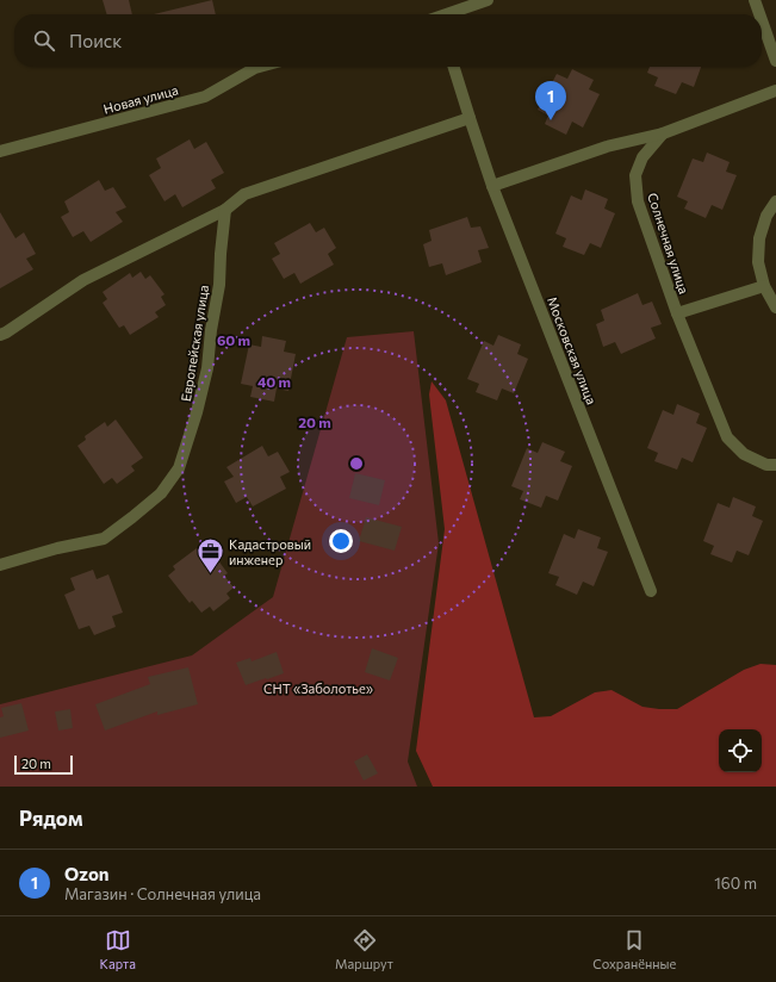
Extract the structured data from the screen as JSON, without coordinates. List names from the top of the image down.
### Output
{
  "streets": {
    "street": [
      "Новая улица",
      "Солнечная улица",
      "Европейская улица",
      "Московская улица"
    ]
  },
  "crossings": [
    ["Солнечная улица", "Московская улица"]
  ],
  "parks": ["СНТ «Заболотье»"],
  "places": {
    "office": ["Кадастровый инженер"]
  },
  "scale_bar": "20 m",
  "page": {
    "search": "Поиск",
    "pins": "1",
    "scale": "20 m",
    "heading": "Рядом",
    "list": [
      {
        "mark": "1",
        "name": "Ozon",
        "note": "Магазин · Солнечная улица",
        "value": "160 m"
      }
    ],
    "nav": ["Карта", "Маршрут", "Сохранённые"]
  },
  "rings": ["60 m", "40 m", "20 m"]
}
